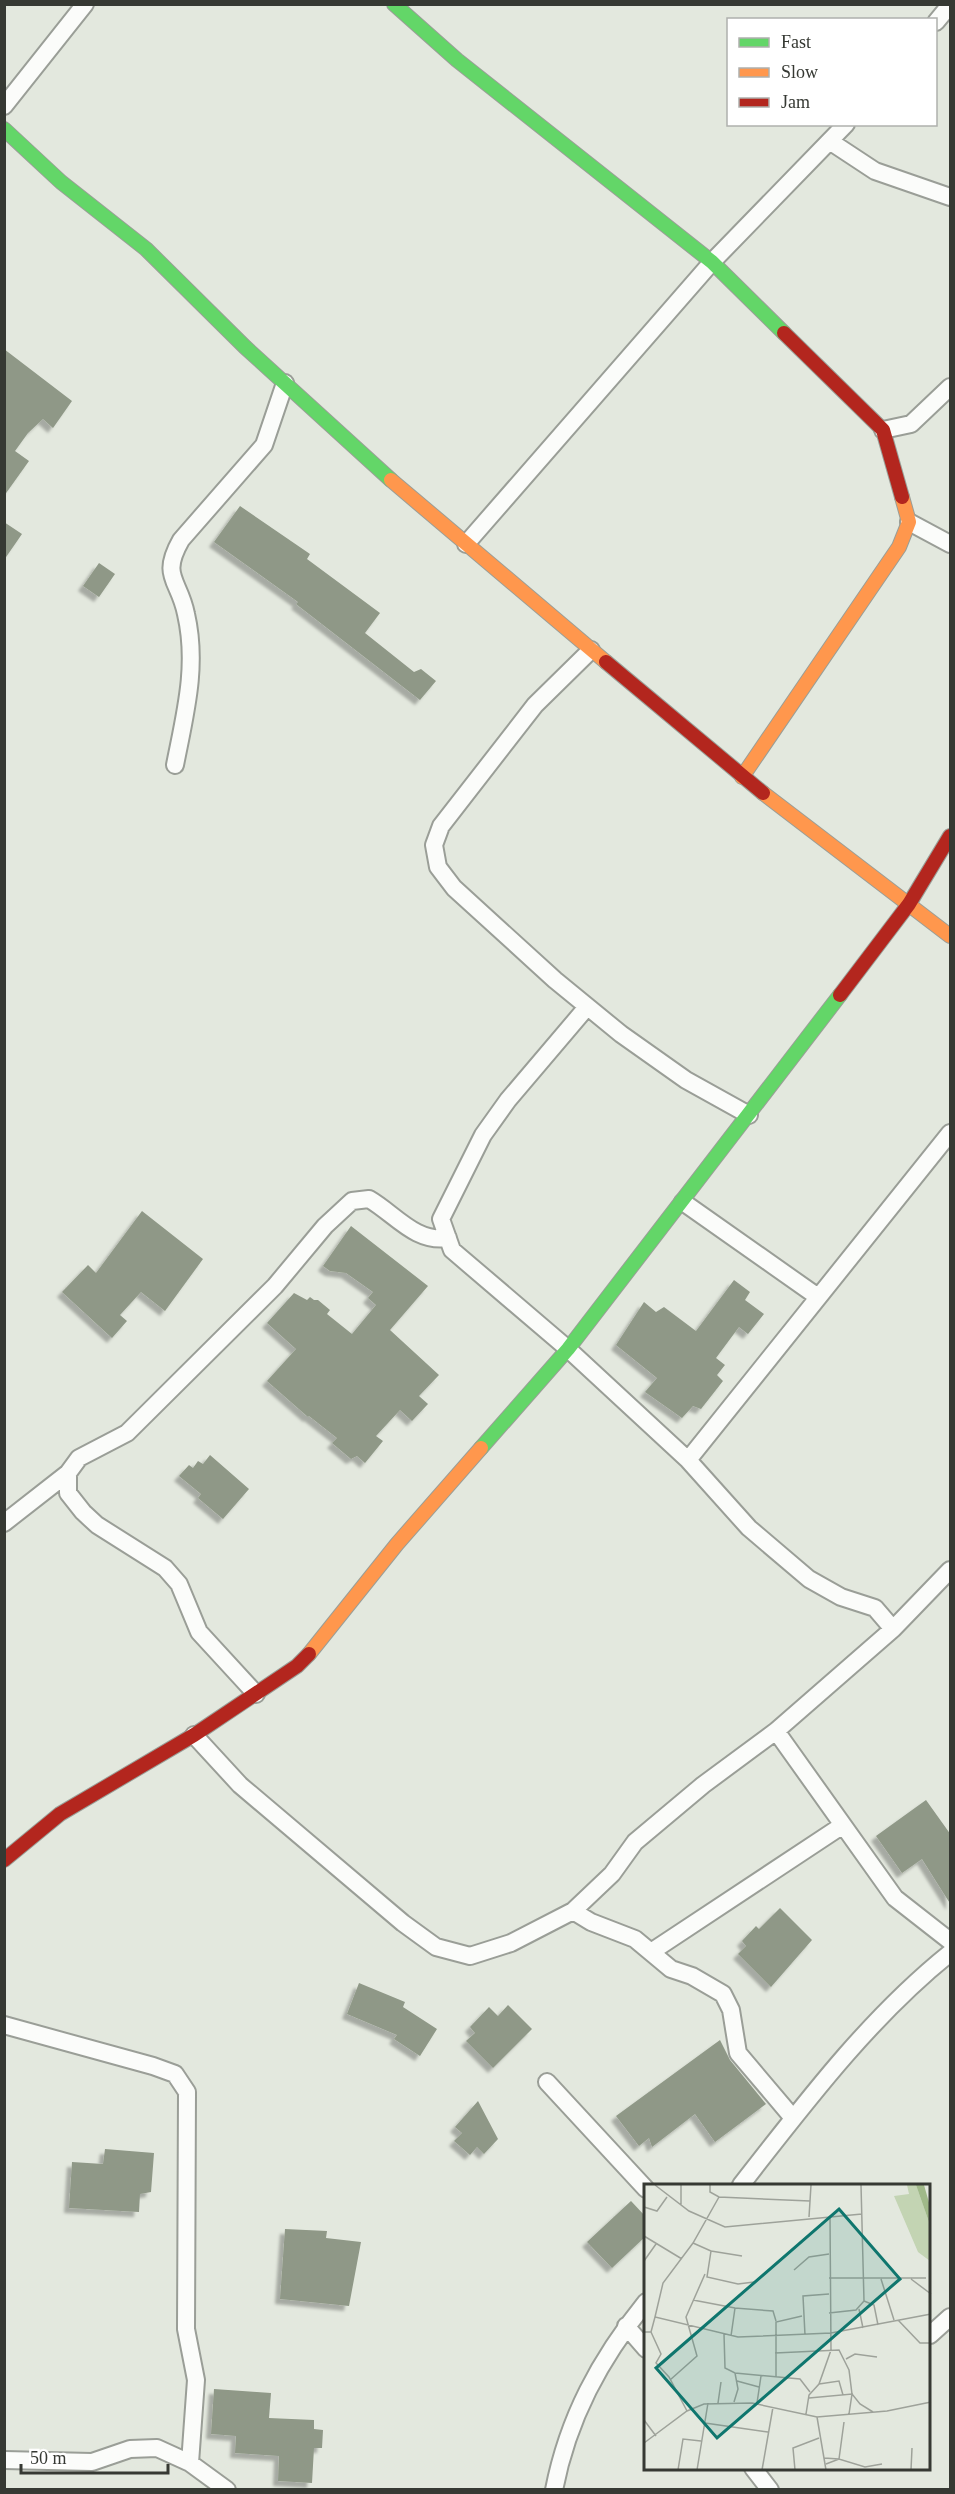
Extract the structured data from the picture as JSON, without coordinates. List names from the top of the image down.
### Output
{
  "legend": ["Fast", "Slow", "Jam"],
  "scale_bar": "50 m"
}
